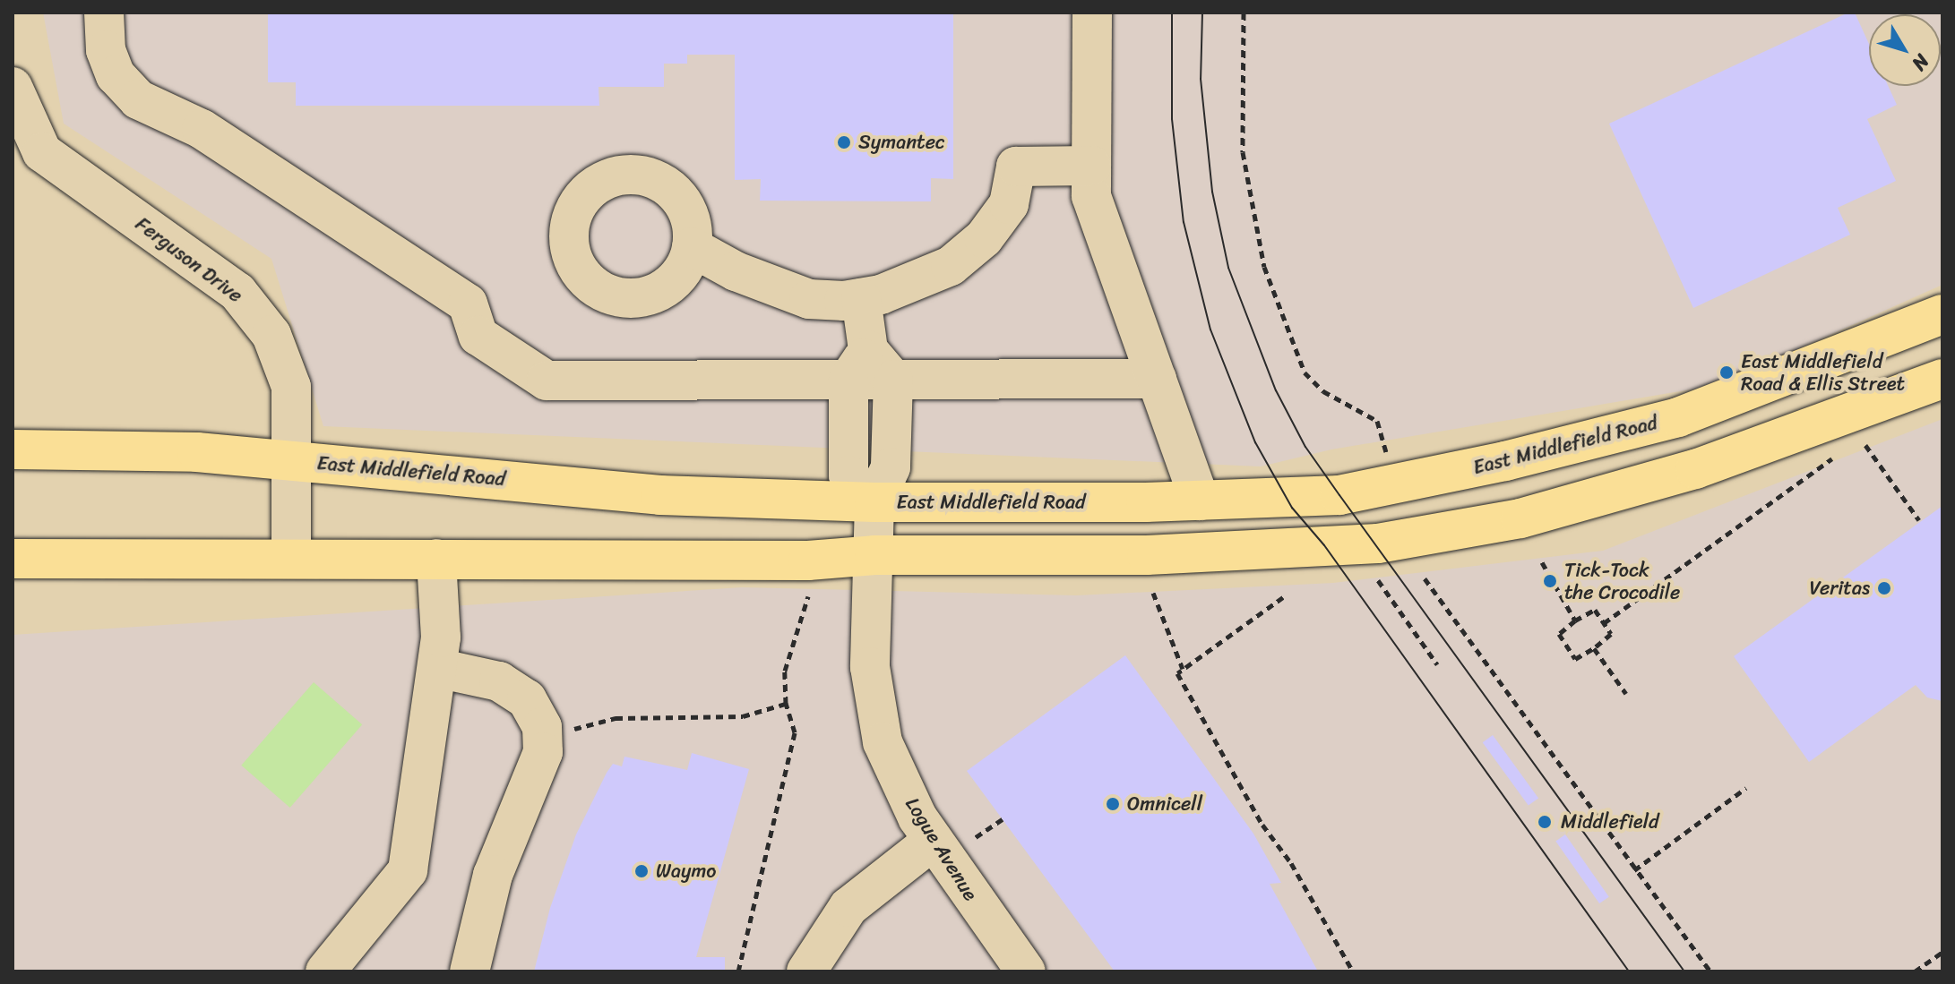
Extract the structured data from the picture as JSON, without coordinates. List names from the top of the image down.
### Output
{
  "streets": {
    "main road": ["East Middlefield Road"],
    "street": ["Ferguson Drive", "Logue Avenue"]
  },
  "crossings": [
    ["Ferguson Drive", "East Middlefield Road"],
    ["East Middlefield Road", "Logue Avenue"]
  ],
  "places": [
    "Symantec",
    "East Middlefield Road & Ellis Street",
    "Tick-Tock the Crocodile",
    "Veritas",
    "Omnicell",
    "Middlefield",
    "Waymo"
  ],
  "north": "bottom right"
}
